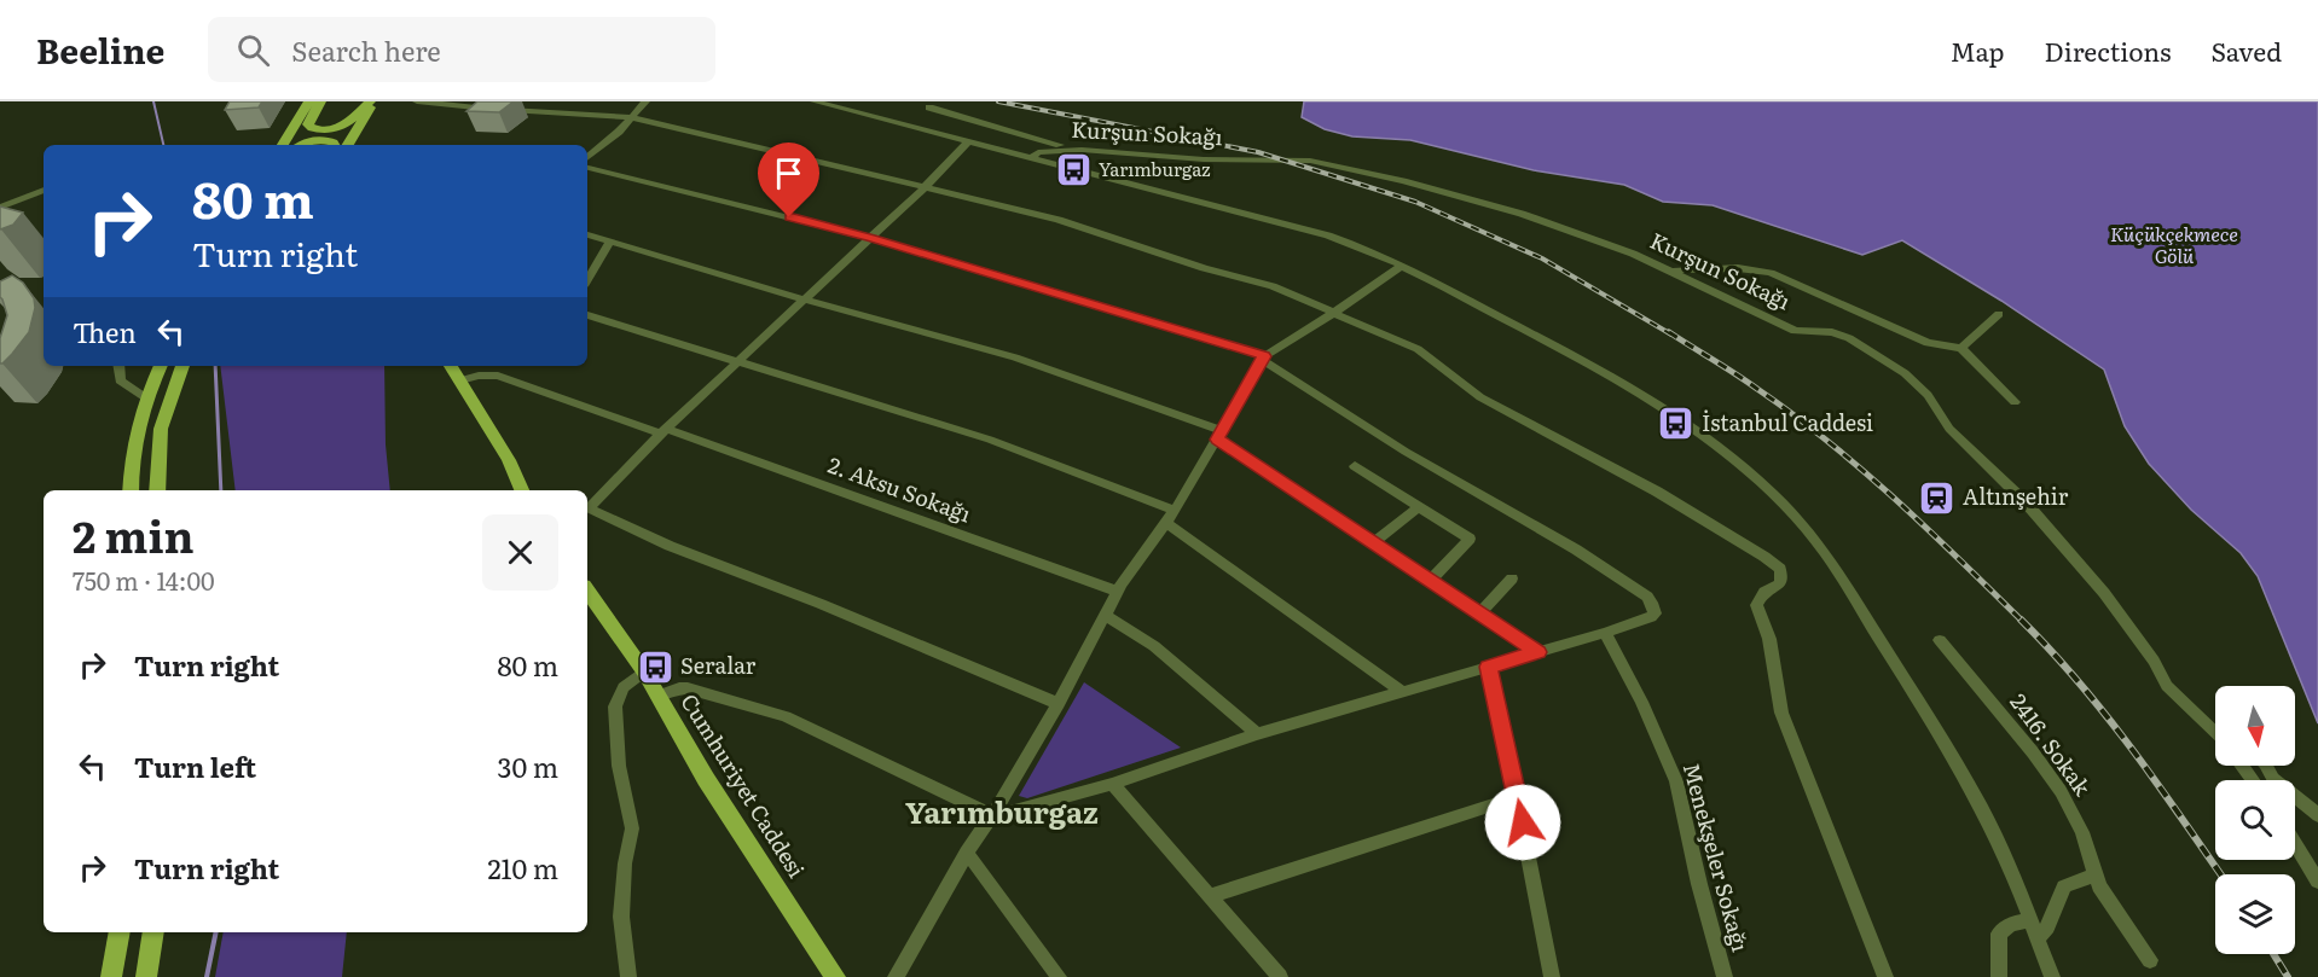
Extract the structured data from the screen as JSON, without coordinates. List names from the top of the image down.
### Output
{
  "streets": {
    "main road": ["Cumhuriyet Caddesi"],
    "street": [
      "Kurşun Sokağı",
      "2. Aksu Sokağı",
      "2416. Sokak",
      "Menekşeler Sokağı"
    ]
  },
  "districts": ["Yarımburgaz"],
  "water": ["Küçükçekmece Gölü"],
  "places": {
    "bus stop": ["Yarımburgaz", "İstanbul Caddesi", "Seralar"],
    "station": ["Altınşehir"]
  },
  "north": "bottom",
  "page": {
    "header": "Beeline",
    "search": "Search here",
    "nav": ["Map", "Directions", "Saved"],
    "turn": ["80 m", "Turn right"],
    "then": "Then",
    "heading": ["2 min", "750 m · 14:00"],
    "list": [
      {
        "name": "Turn right",
        "value": "80 m"
      },
      {
        "name": "Turn left",
        "value": "30 m"
      },
      {
        "name": "Turn right",
        "value": "210 m"
      }
    ]
  }
}
